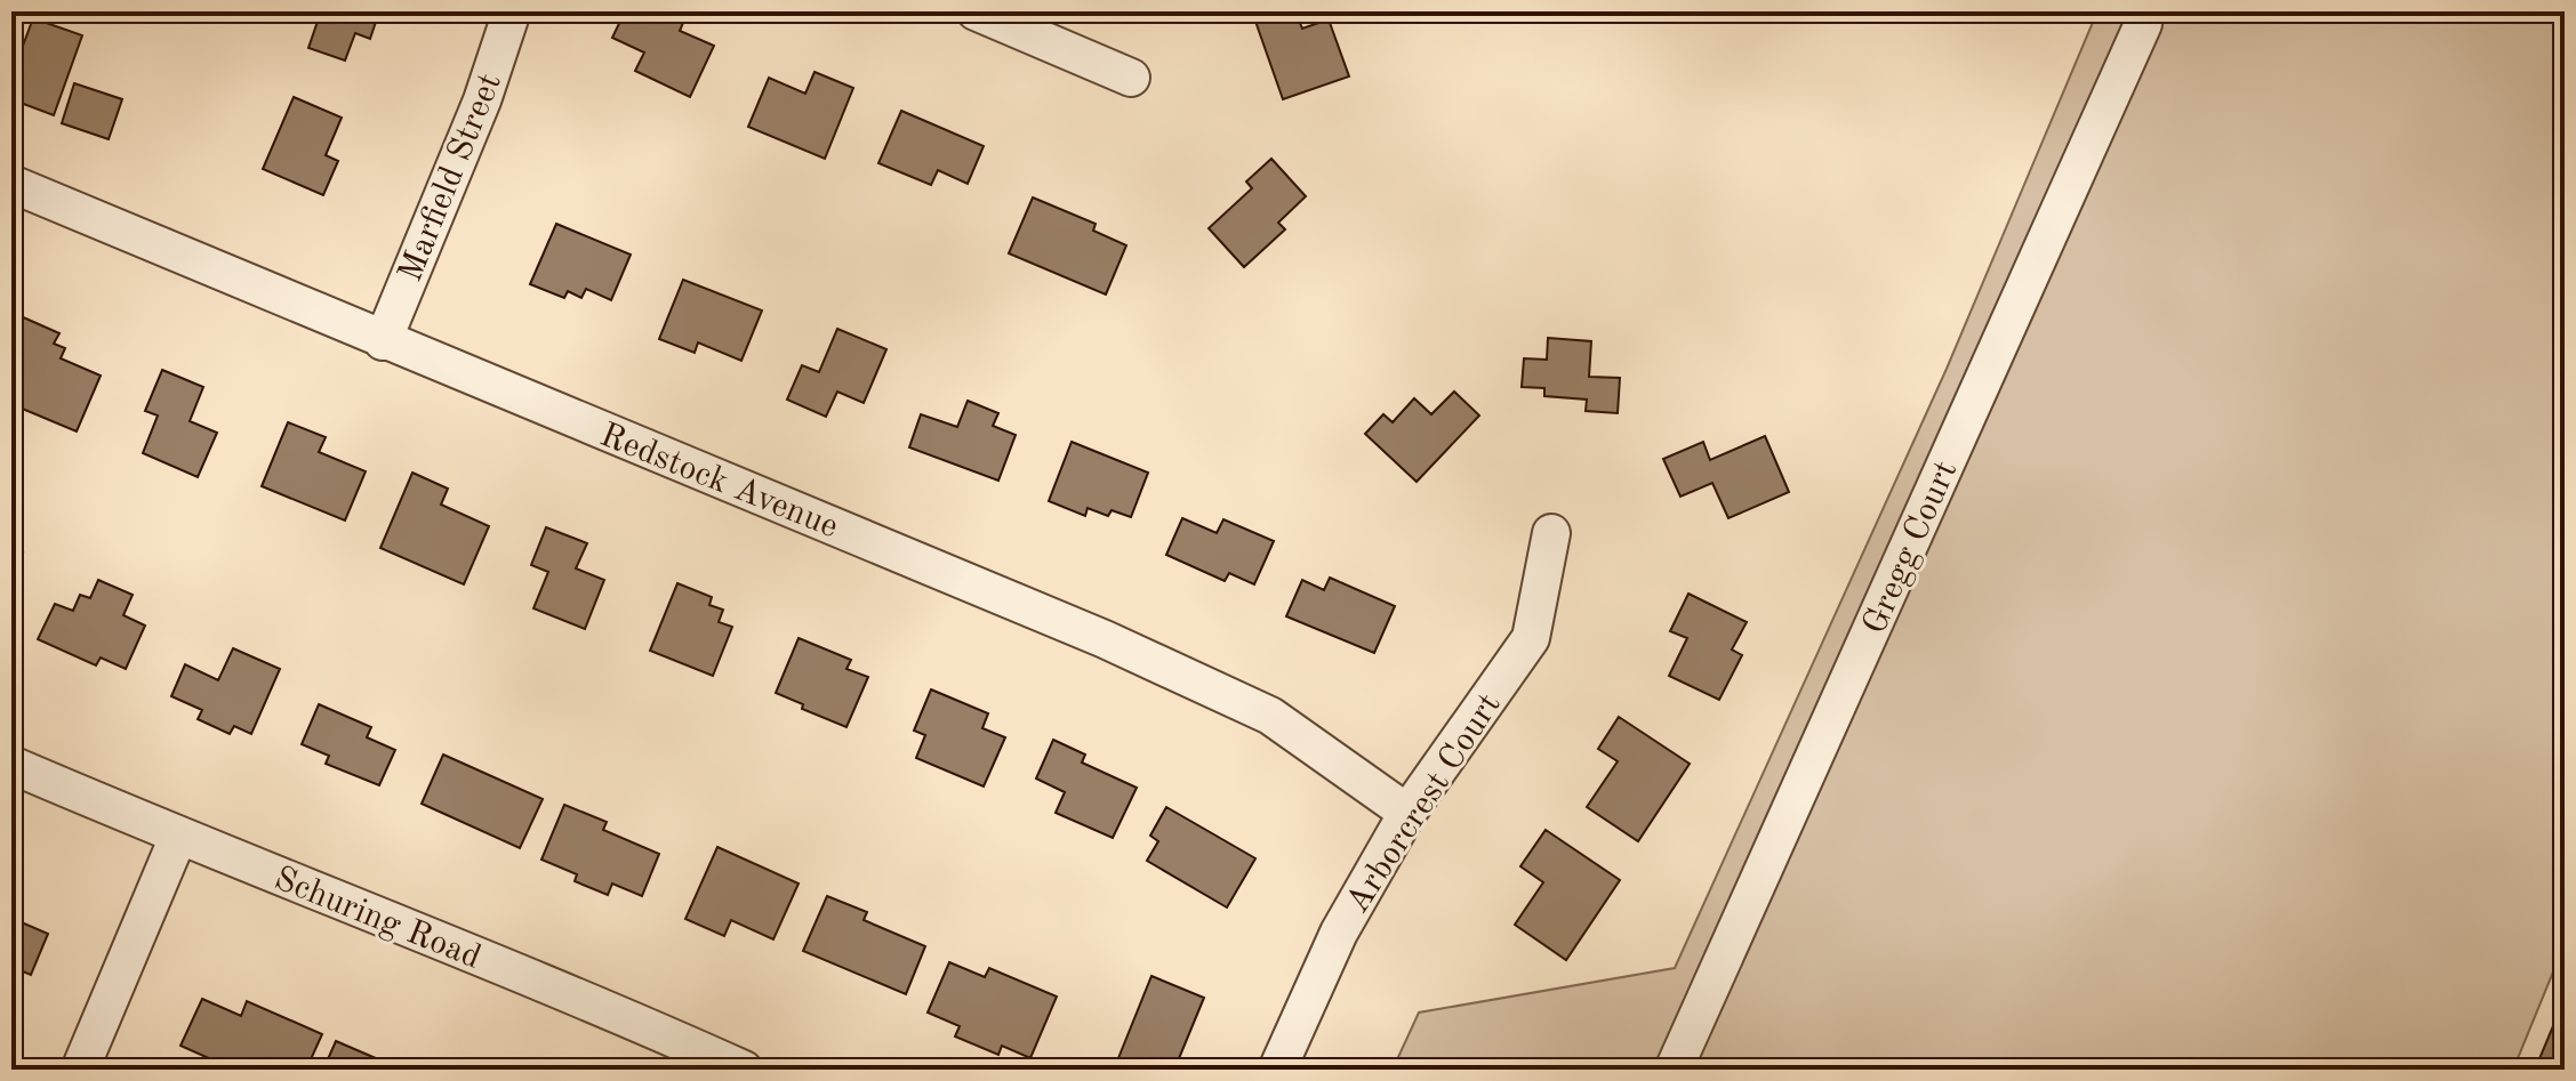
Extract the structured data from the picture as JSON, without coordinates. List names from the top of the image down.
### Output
{
  "streets": {
    "street": [
      "Marfield Street",
      "Redstock Avenue",
      "Gregg Court",
      "Arborcrest Court",
      "Schuring Road"
    ]
  },
  "crossings": [
    ["Marfield Street", "Redstock Avenue"],
    ["Redstock Avenue", "Arborcrest Court"]
  ]
}
